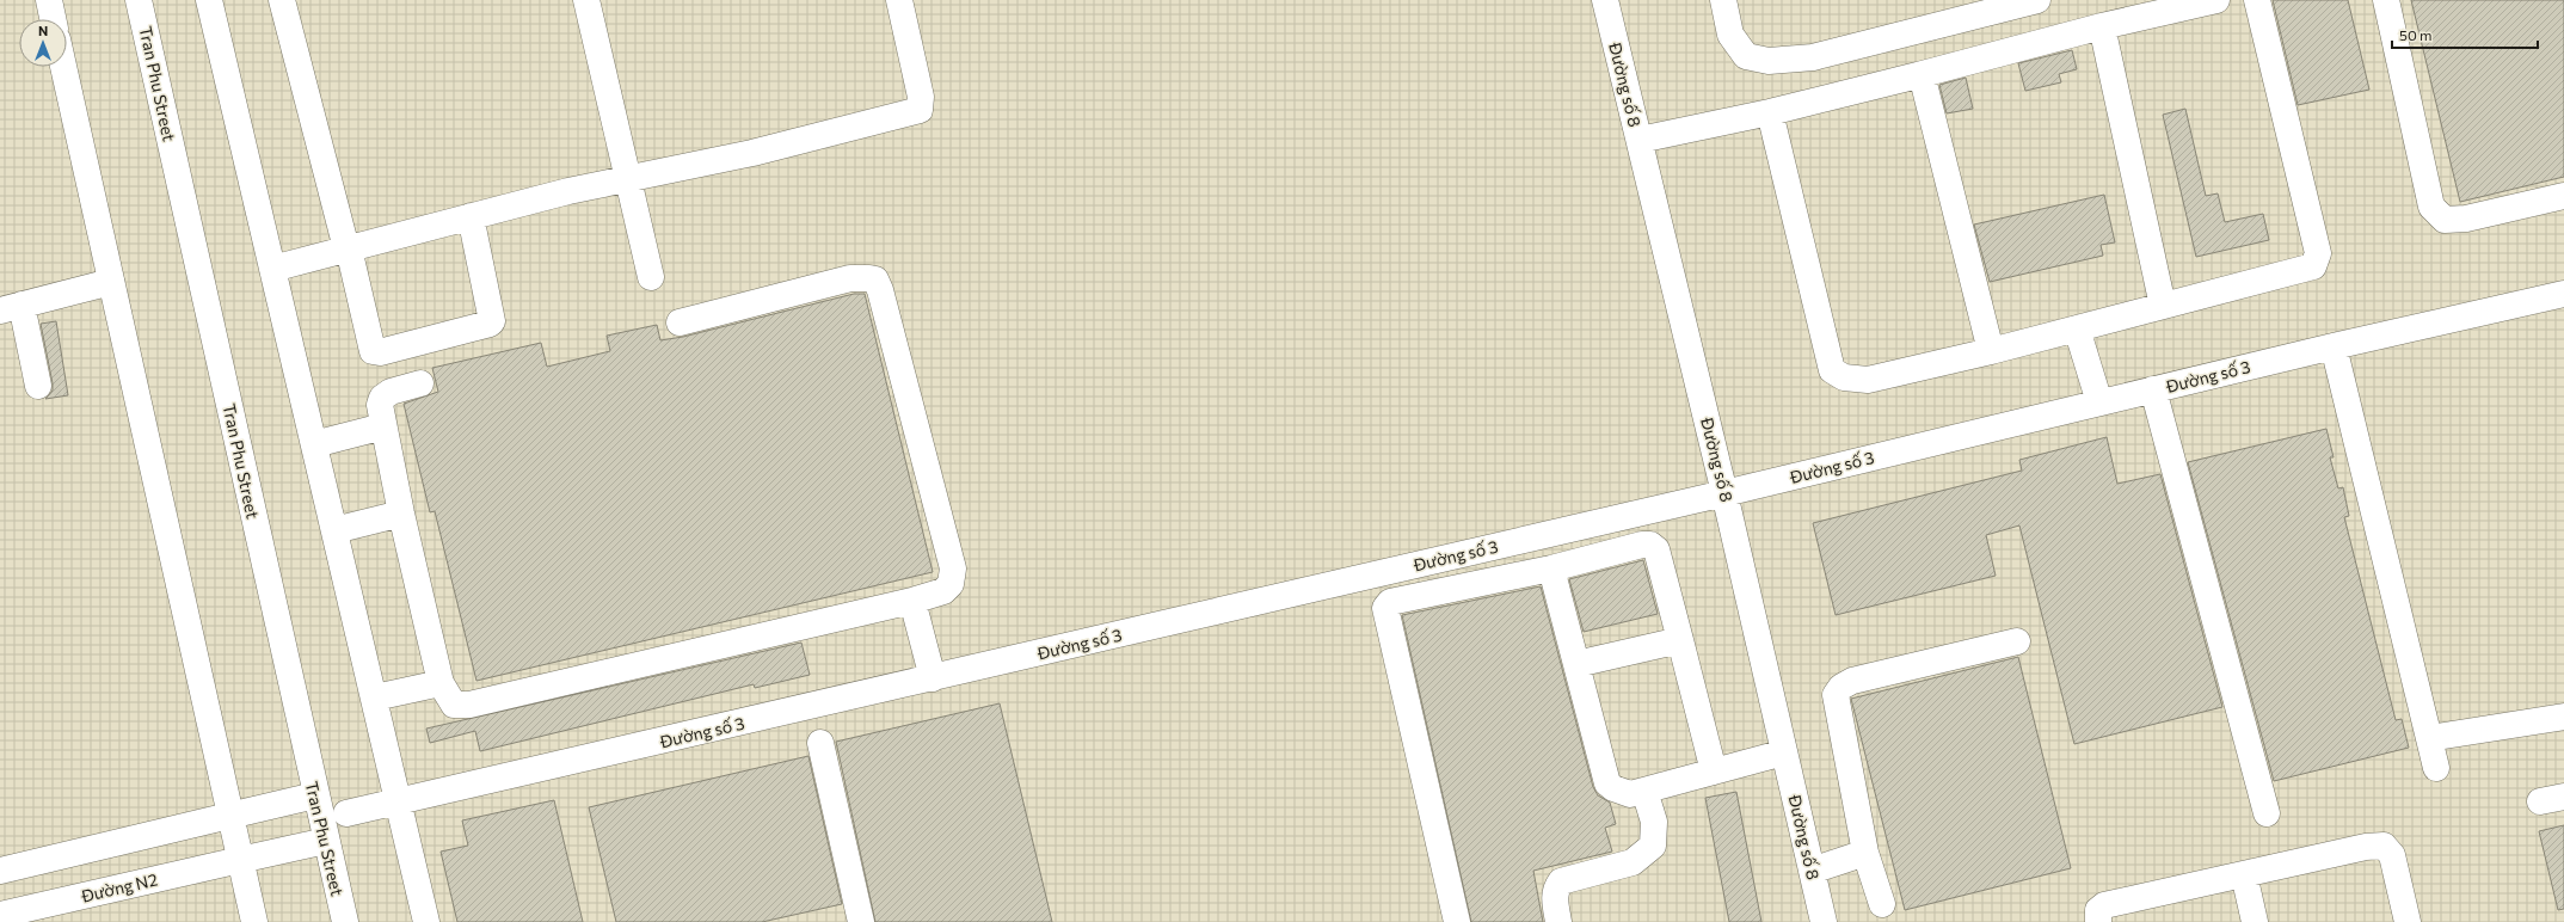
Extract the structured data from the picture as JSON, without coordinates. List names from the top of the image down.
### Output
{
  "streets": {
    "street": [
      "Tran Phu Street",
      "Đường số 8",
      "Đường số 3",
      "Đường N2"
    ]
  },
  "crossings": [
    ["Tran Phu Street", "Đường N2"],
    ["Đường số 8", "Đường số 3"]
  ],
  "scale_bar": "50 m",
  "north": "top"
}
